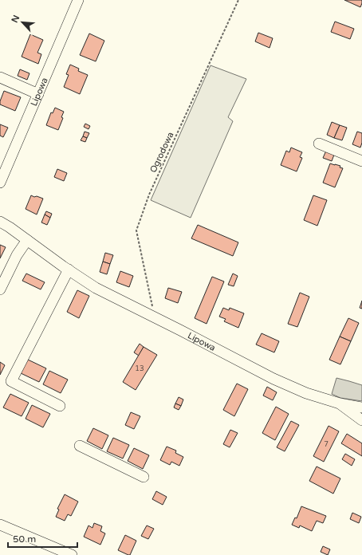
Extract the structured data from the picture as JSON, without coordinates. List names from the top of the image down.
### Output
{
  "streets": {
    "street": ["Lipowa"],
    "path": ["Ogrodowa"]
  },
  "crossings": [
    ["Lipowa", "Ogrodowa"]
  ],
  "house_numbers": ["13", "7"],
  "scale_bar": "50 m",
  "north": "top left"
}
